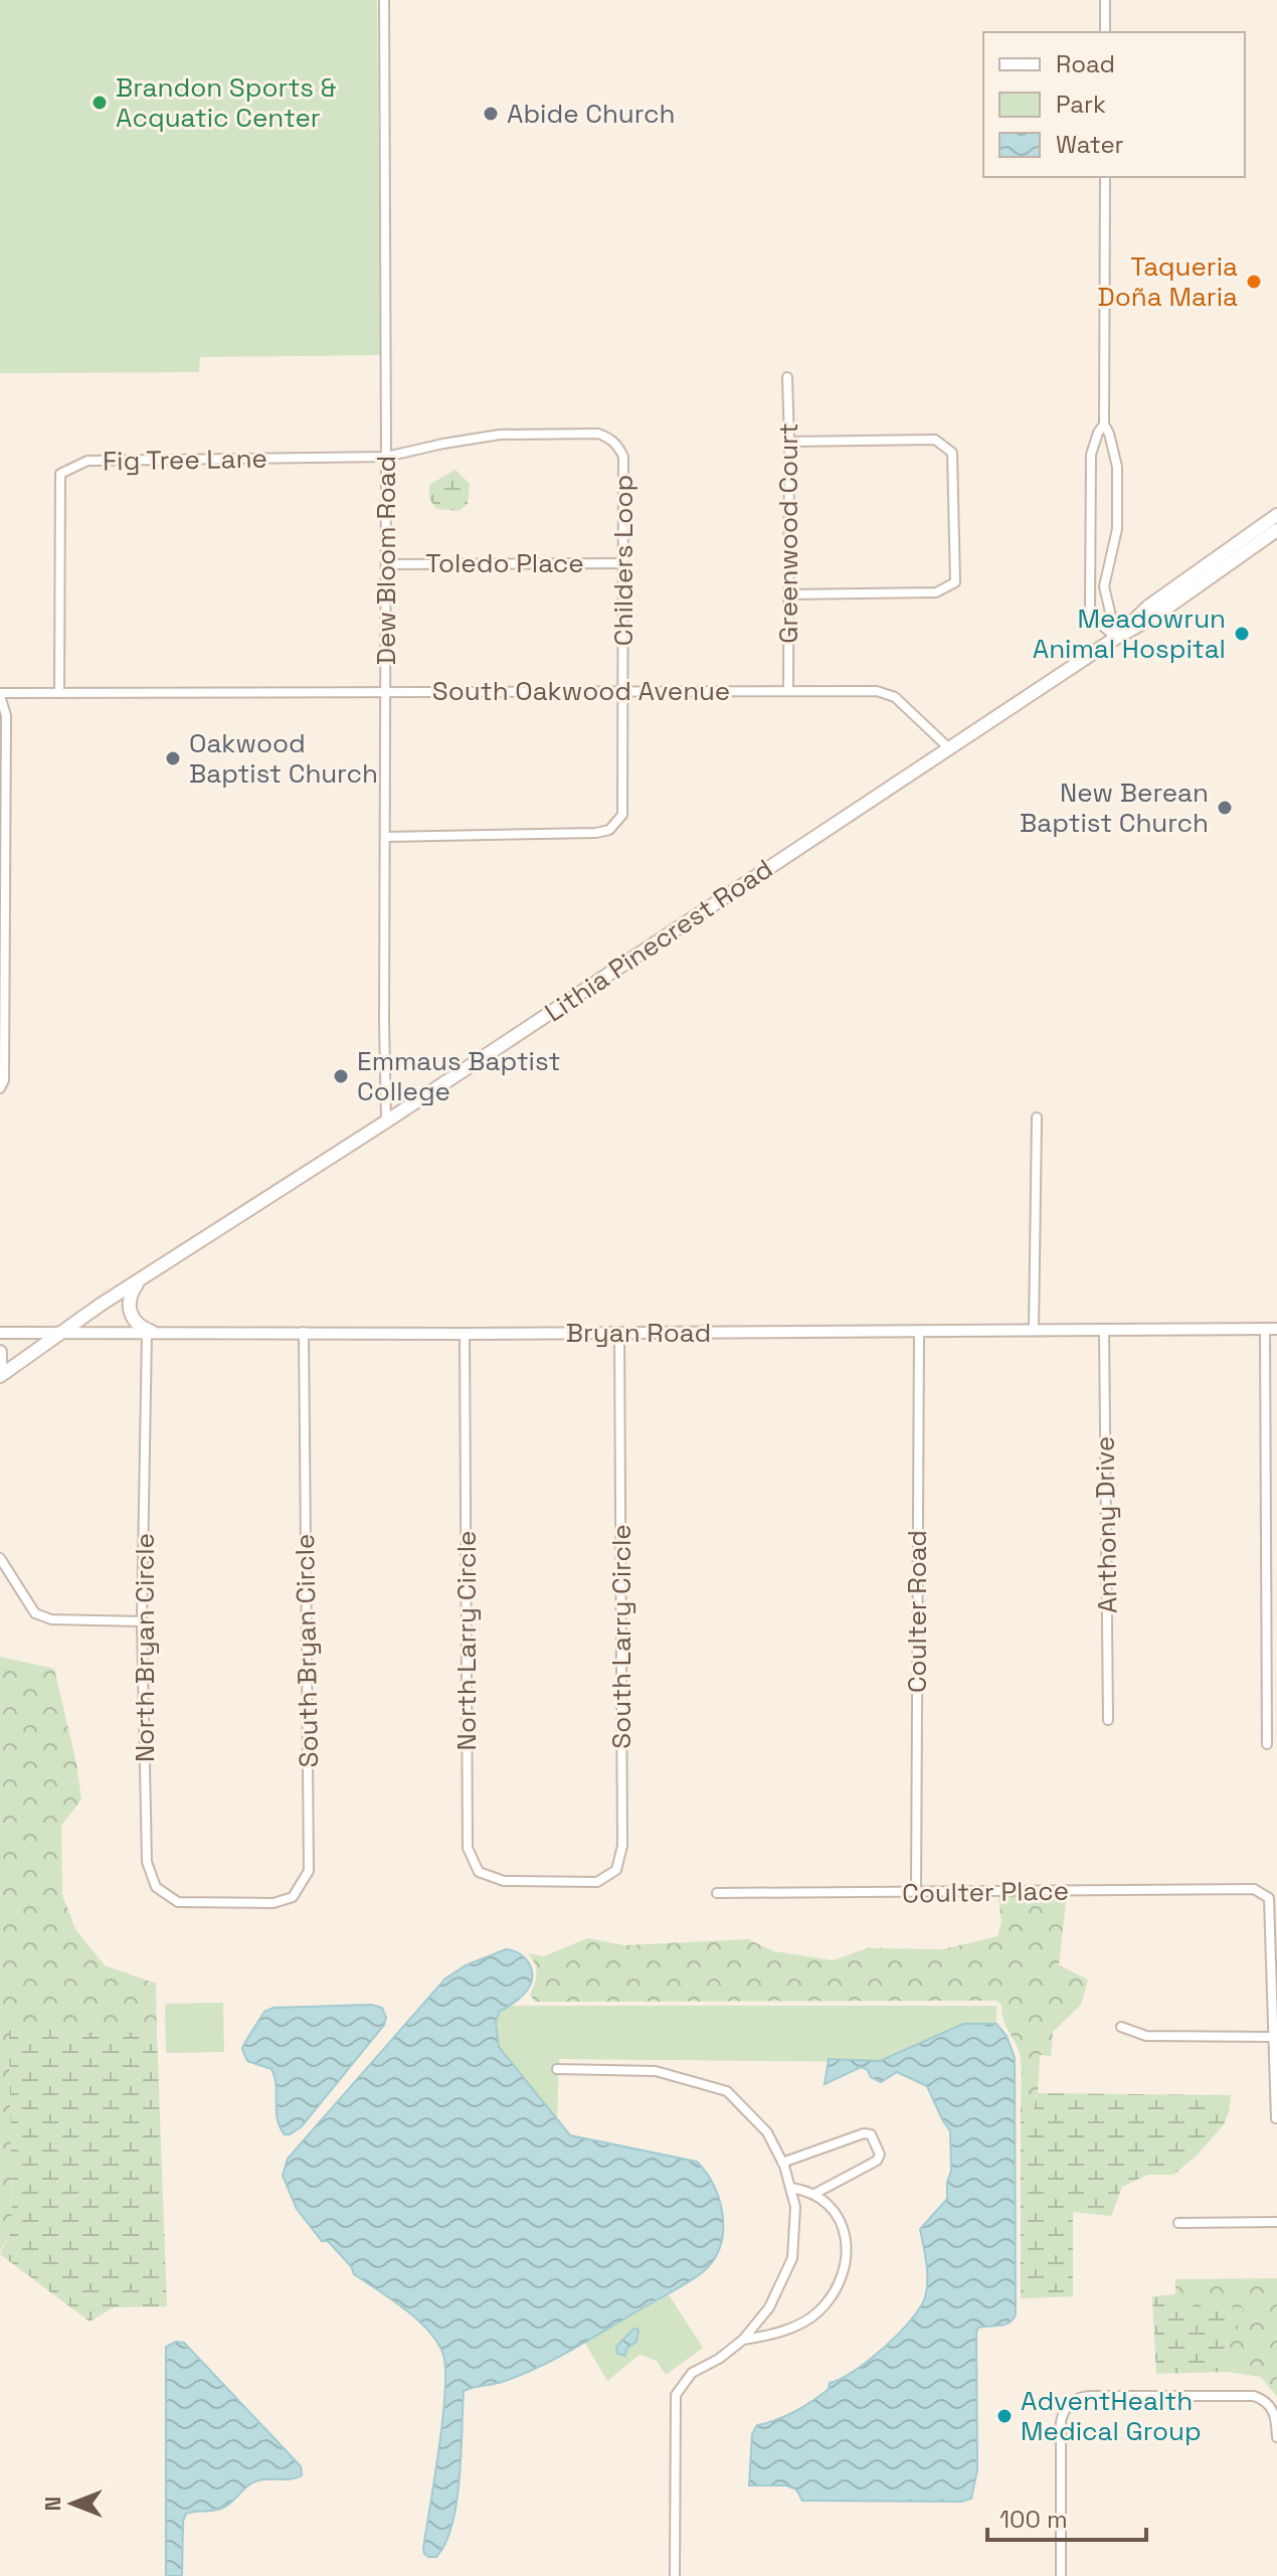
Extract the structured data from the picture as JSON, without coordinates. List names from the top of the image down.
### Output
{
  "streets": {
    "main road": ["Lithia Pinecrest Road"],
    "street": [
      "Fig Tree Lane",
      "Greenwood Court",
      "Dew Bloom Road",
      "Childers Loop",
      "Toledo Place",
      "South Oakwood Avenue",
      "Bryan Road",
      "Anthony Drive",
      "Coulter Road",
      "South Larry Circle",
      "North Larry Circle",
      "North Bryan Circle",
      "South Bryan Circle",
      "Coulter Place"
    ]
  },
  "crossings": [
    ["Fig Tree Lane", "Dew Bloom Road"],
    ["Fig Tree Lane", "Childers Loop"],
    ["Fig Tree Lane", "South Oakwood Avenue"],
    ["Greenwood Court", "South Oakwood Avenue"],
    ["Dew Bloom Road", "Childers Loop"],
    ["Dew Bloom Road", "Toledo Place"],
    ["Dew Bloom Road", "South Oakwood Avenue"],
    ["Dew Bloom Road", "Lithia Pinecrest Road"],
    ["Childers Loop", "Toledo Place"],
    ["Childers Loop", "South Oakwood Avenue"],
    ["South Oakwood Avenue", "Lithia Pinecrest Road"],
    ["Lithia Pinecrest Road", "Bryan Road"],
    ["Bryan Road", "Anthony Drive"],
    ["Bryan Road", "Coulter Road"],
    ["Bryan Road", "South Larry Circle"],
    ["Bryan Road", "North Larry Circle"],
    ["Bryan Road", "North Bryan Circle"],
    ["Bryan Road", "South Bryan Circle"],
    ["Coulter Road", "Coulter Place"],
    ["South Larry Circle", "North Larry Circle"],
    ["North Bryan Circle", "South Bryan Circle"]
  ],
  "places": [
    "Brandon Sports & Acquatic Center",
    "Abide Church",
    "Taqueria Doña Maria",
    "Meadowrun Animal Hospital",
    "Oakwood Baptist Church",
    "New Berean Baptist Church",
    "Emmaus Baptist College",
    "AdventHealth Medical Group"
  ],
  "legend": ["Road", "Park", "Water"],
  "scale_bar": "100 m",
  "north": "left"
}
